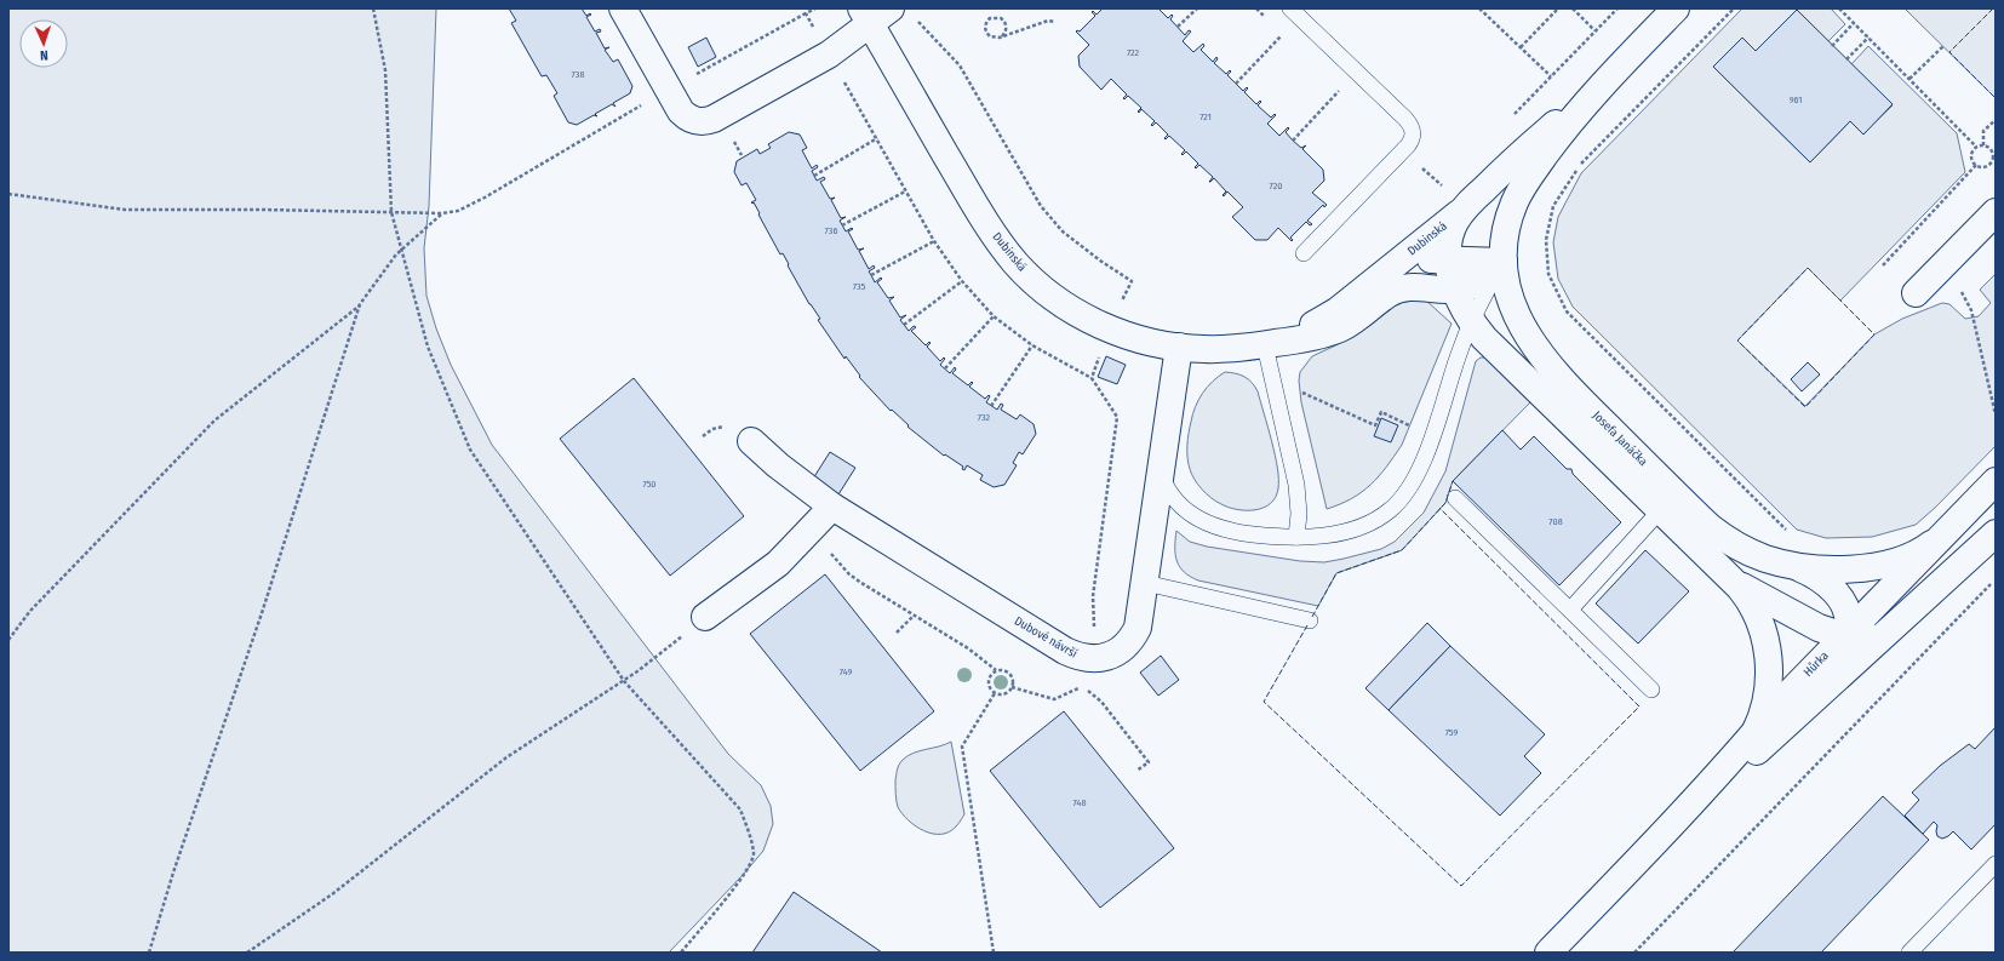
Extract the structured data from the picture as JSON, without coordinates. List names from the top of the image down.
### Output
{
  "streets": {
    "street": [
      "Dubinská",
      "Josefa Janáčka",
      "Dubové návrší",
      "Hůrka"
    ]
  },
  "crossings": [
    ["Dubinská", "Josefa Janáčka"],
    ["Josefa Janáčka", "Hůrka"]
  ],
  "house_numbers": [
    "722",
    "738",
    "961",
    "721",
    "720",
    "736",
    "735",
    "732",
    "750",
    "708",
    "749",
    "759",
    "748"
  ],
  "north": "bottom"
}
